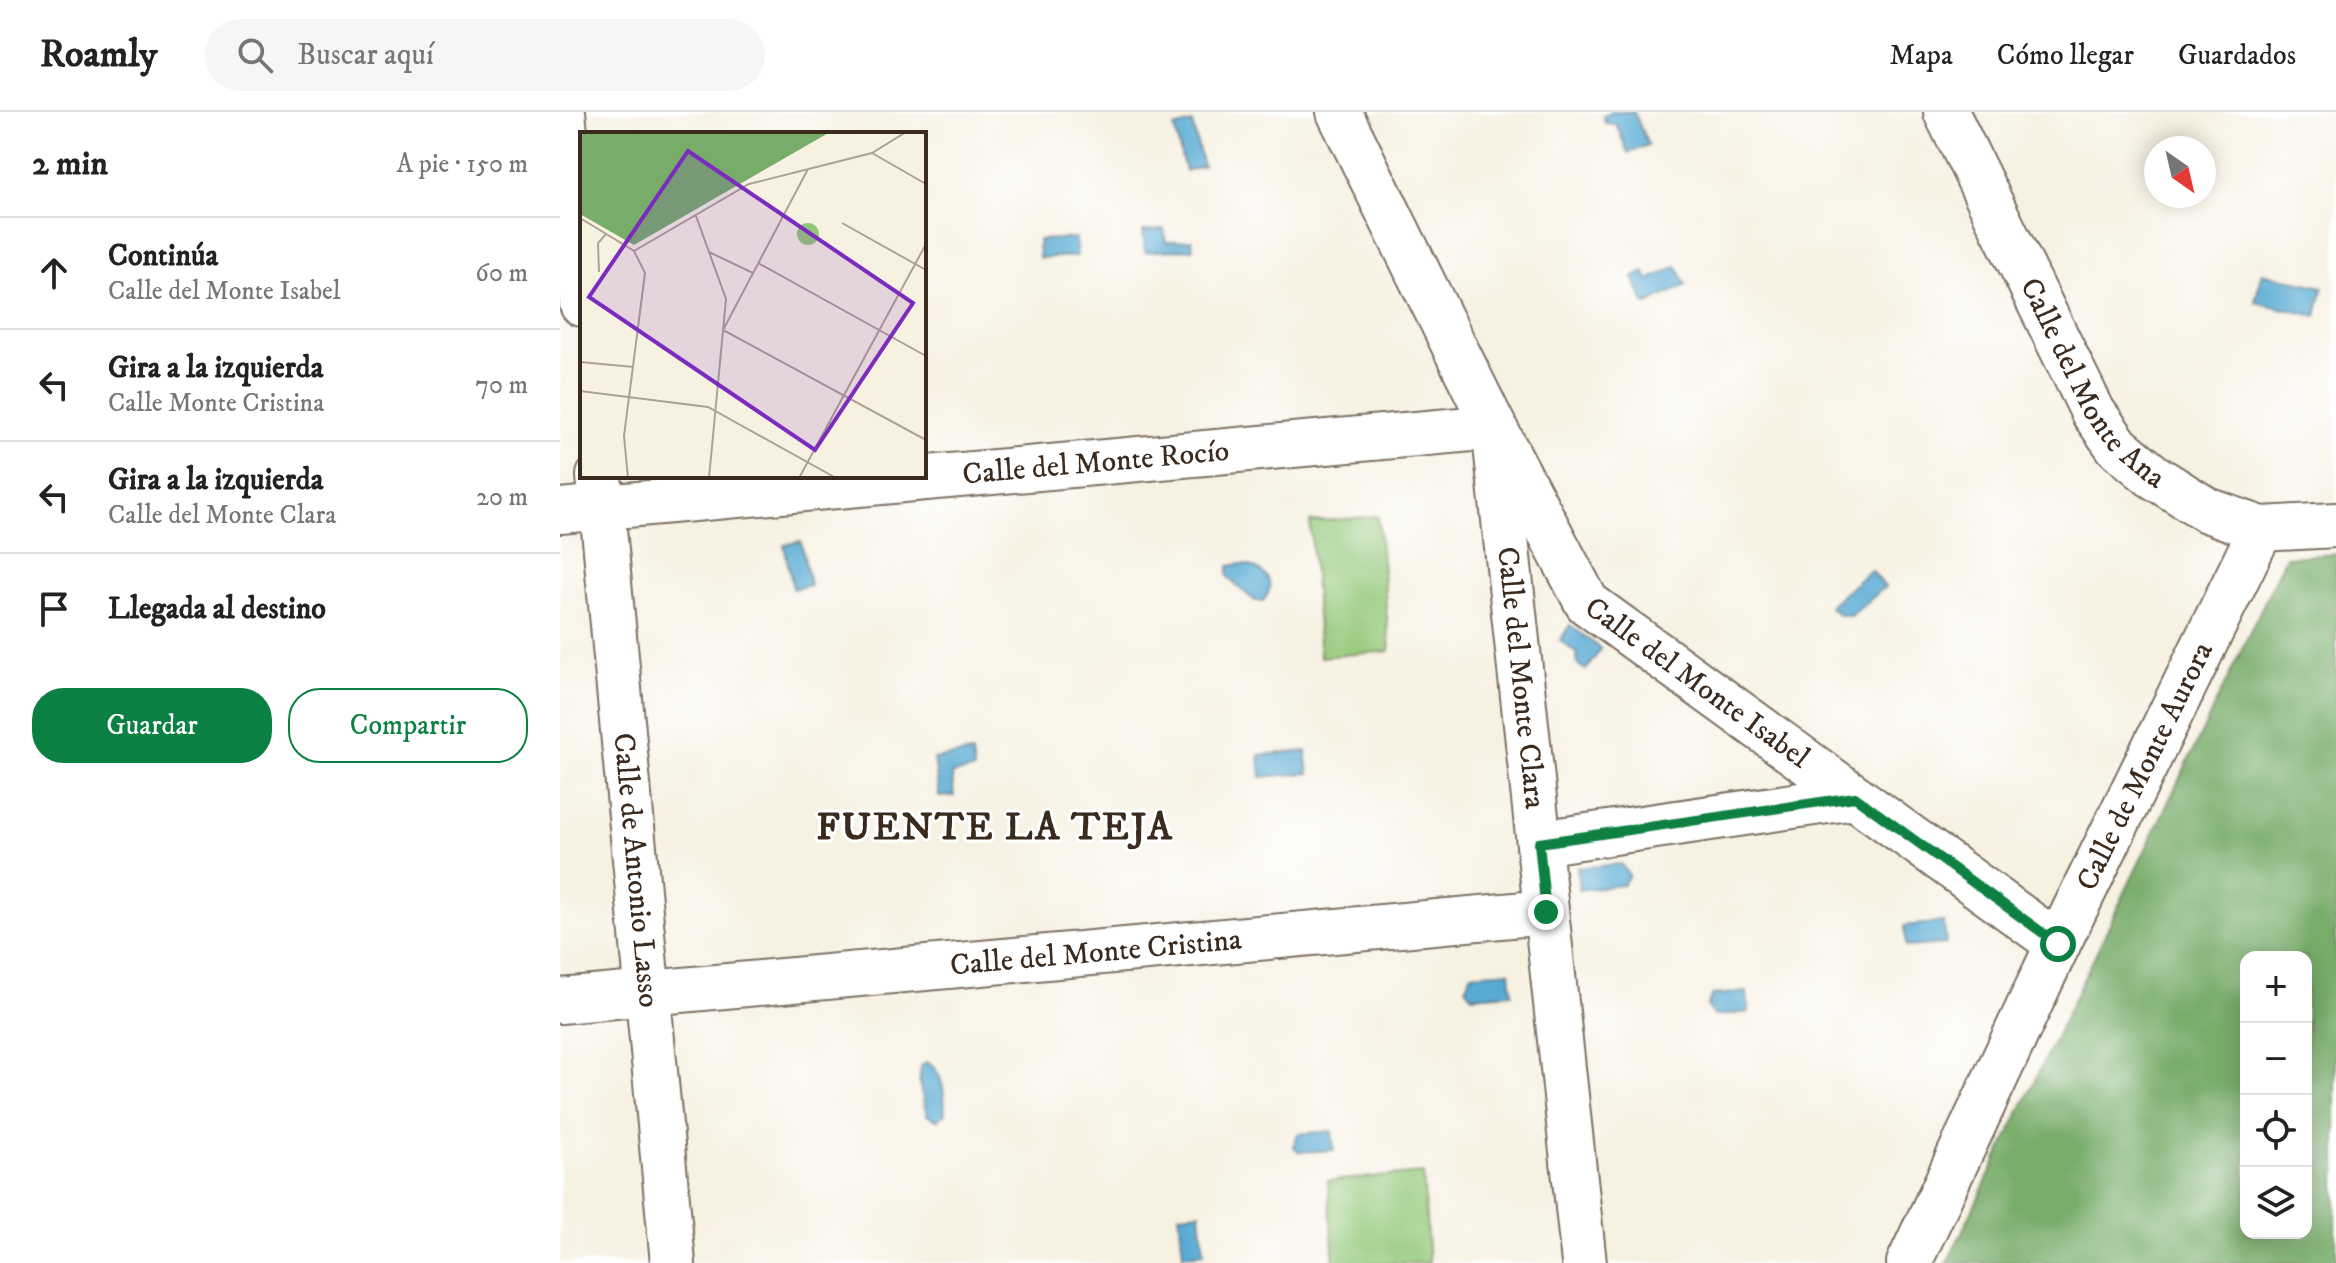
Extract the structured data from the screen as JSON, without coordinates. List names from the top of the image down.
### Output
{
  "streets": {
    "street": [
      "Calle del Monte Ana",
      "Calle del Monte Rocío",
      "Calle del Monte Clara",
      "Calle del Monte Isabel",
      "Calle de Monte Aurora",
      "Calle de Antonio Lasso",
      "Calle del Monte Cristina"
    ]
  },
  "crossings": [
    ["Calle del Monte Ana", "Calle de Monte Aurora"],
    ["Calle del Monte Rocío", "Calle del Monte Clara"],
    ["Calle del Monte Rocío", "Calle del Monte Isabel"],
    ["Calle del Monte Rocío", "Calle de Antonio Lasso"],
    ["Calle del Monte Clara", "Calle del Monte Isabel"],
    ["Calle del Monte Clara", "Calle del Monte Cristina"],
    ["Calle del Monte Isabel", "Calle de Monte Aurora"],
    ["Calle de Antonio Lasso", "Calle del Monte Cristina"]
  ],
  "districts": ["FUENTE LA TEJA"],
  "north": "bottom right",
  "page": {
    "header": "Roamly",
    "search": "Buscar aquí",
    "nav": ["Mapa", "Cómo llegar", "Guardados"],
    "heading": ["2 min", "A pie · 150 m"],
    "list": [
      ["Continúa", "Calle del Monte Isabel", "60 m"],
      ["Gira a la izquierda", "Calle Monte Cristina", "70 m"],
      ["Gira a la izquierda", "Calle del Monte Clara", "20 m"],
      "Llegada al destino"
    ],
    "buttons": ["Guardar", "Compartir"],
    "map_buttons": ["+", "−"]
  }
}
